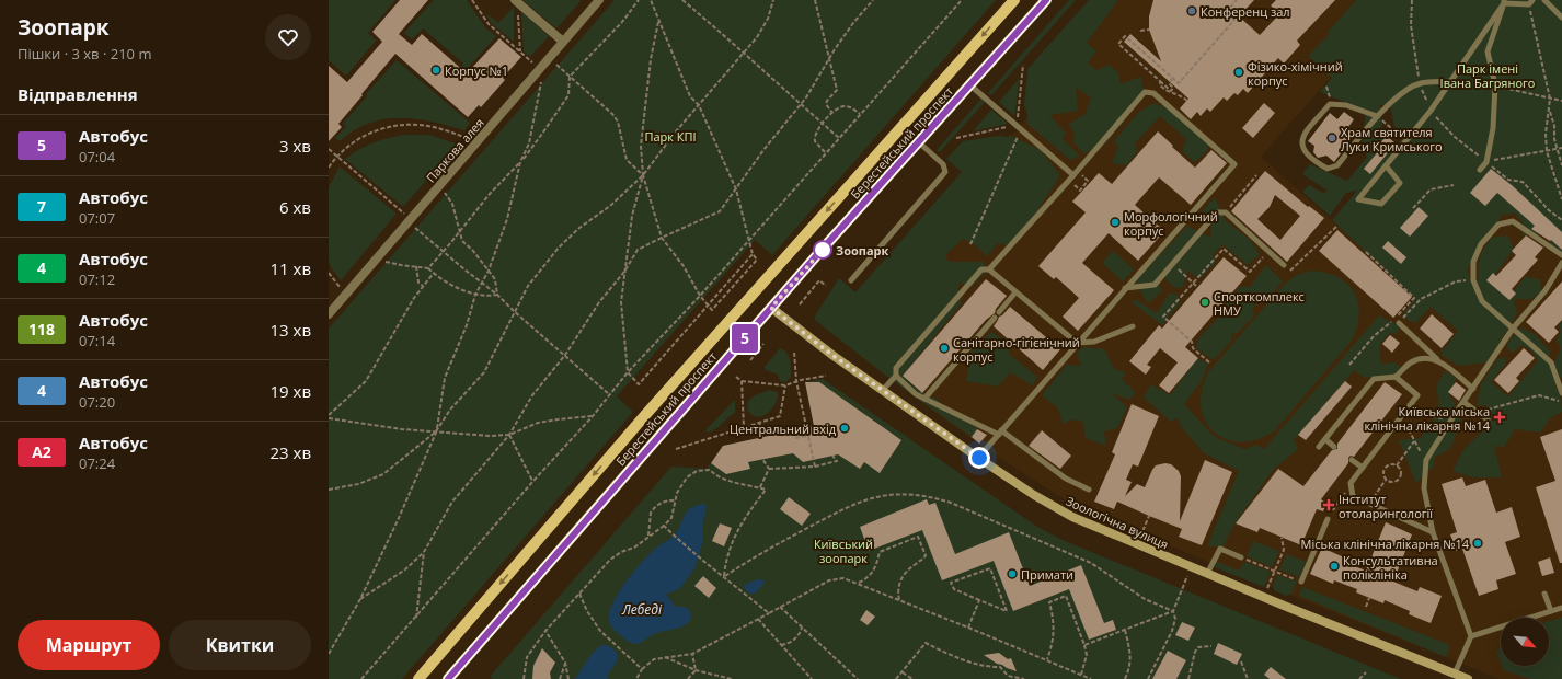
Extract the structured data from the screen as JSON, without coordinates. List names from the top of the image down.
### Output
{
  "streets": {
    "main road": ["Берестейський проспект"],
    "street": ["Паркова алея", "Зоологічна вулиця"]
  },
  "crossings": [
    ["Берестейський проспект", "Зоологічна вулиця"]
  ],
  "water": ["Лебеді"],
  "parks": ["Парк імені Івана Багряного", "Парк КПІ", "Київський зоопарк"],
  "places": {
    "other": [
      "Конференц зал",
      "Корпус №1",
      "Фізико-хімічний корпус",
      "Храм святителя Луки Кримського",
      "Морфологічний корпус",
      "Зоопарк",
      "Спорткомплекс НМУ",
      "Санітарно-гігієнічний корпус",
      "Центральний вхід",
      "Міська клінічна лікарня №14",
      "Консультативна поліклініка",
      "Примати"
    ],
    "health": ["Київська міська клінічна лікарня №14", "Інститут отоларингології"]
  },
  "lines": ["bus line 5"],
  "north": "bottom right",
  "page": {
    "heading": [
      ["Зоопарк", "Пішки · 3 хв · 210 m"],
      "Відправлення"
    ],
    "on_map": "5",
    "list": [
      {
        "mark": "5",
        "name": "Автобус",
        "note": "07:04",
        "value": "3 хв"
      },
      {
        "mark": "7",
        "name": "Автобус",
        "note": "07:07",
        "value": "6 хв"
      },
      {
        "mark": "4",
        "name": "Автобус",
        "note": "07:12",
        "value": "11 хв"
      },
      {
        "mark": "118",
        "name": "Автобус",
        "note": "07:14",
        "value": "13 хв"
      },
      {
        "mark": "4",
        "name": "Автобус",
        "note": "07:20",
        "value": "19 хв"
      },
      {
        "mark": "А2",
        "name": "Автобус",
        "note": "07:24",
        "value": "23 хв"
      }
    ],
    "buttons": ["Маршрут", "Квитки"]
  }
}
